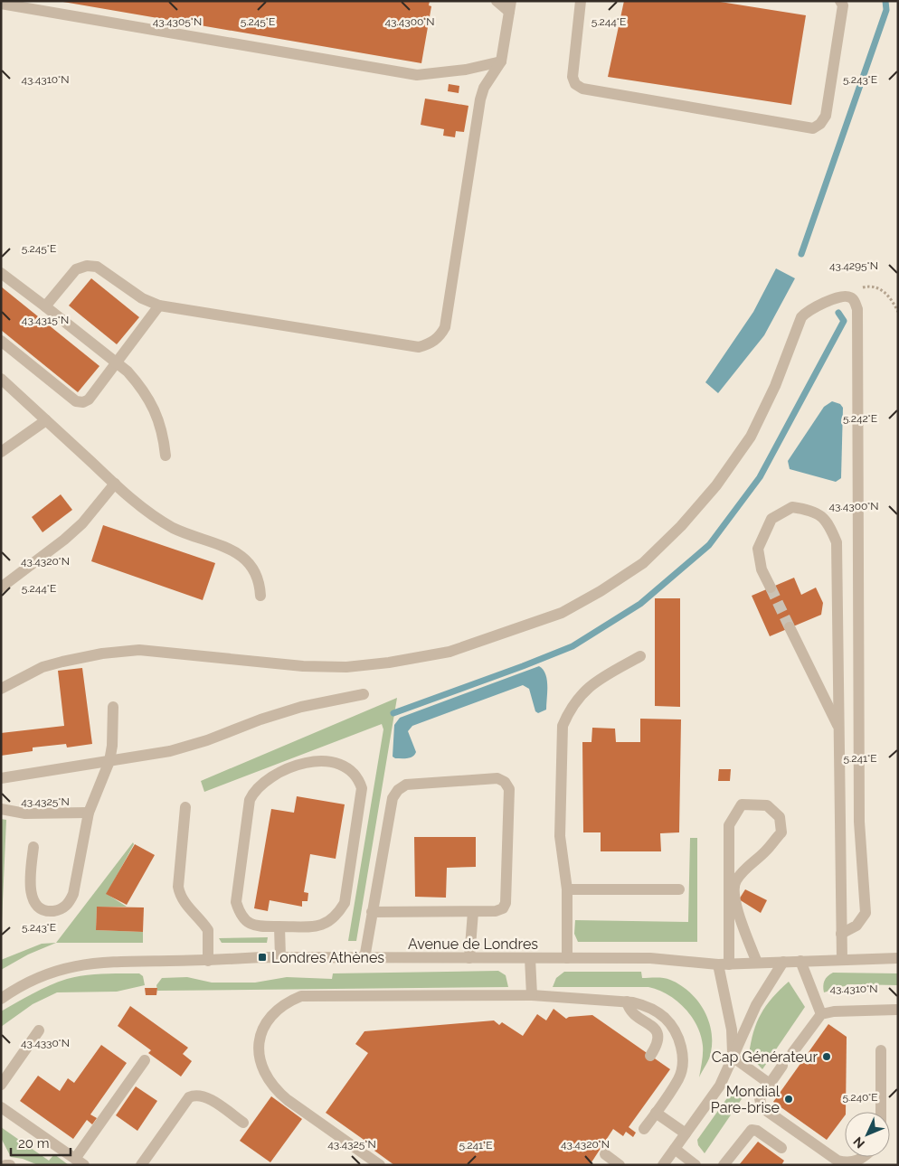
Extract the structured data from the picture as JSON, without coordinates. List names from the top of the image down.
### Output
{
  "streets": {
    "street": ["Avenue de Londres"]
  },
  "places": {
    "transit": ["Londres Athènes"],
    "other": ["Cap Générateur", "Mondial Pare-brise"]
  },
  "scale_bar": "20 m",
  "north": "bottom left",
  "coordinates": [
    "5.245°E",
    "5.244°E",
    "43.4305°N",
    "43.4300°N",
    "43.4310°N",
    "5.243°E",
    "43.4295°N",
    "43.4315°N",
    "5.242°E",
    "43.4320°N",
    "5.241°E",
    "43.4325°N",
    "43.4330°N",
    "5.240°E"
  ]
}
